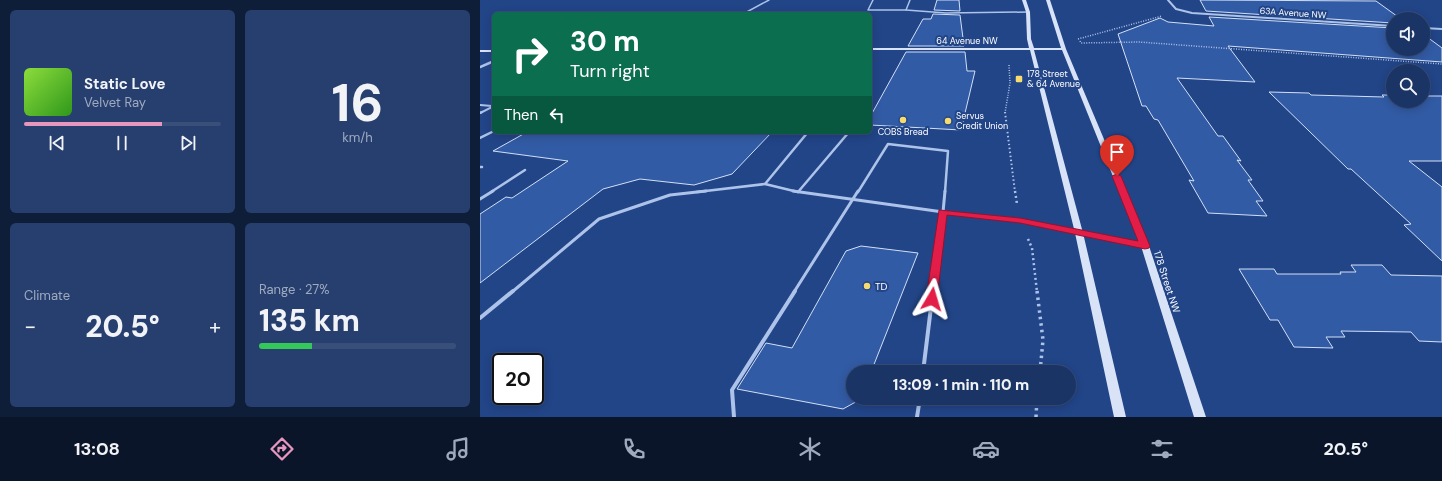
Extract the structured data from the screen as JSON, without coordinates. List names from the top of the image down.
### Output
{
  "streets": {
    "main road": ["64 Avenue NW", "178 Street NW"],
    "street": ["63A Avenue NW"]
  },
  "crossings": [
    ["64 Avenue NW", "178 Street NW"]
  ],
  "places": {
    "transit": ["178 Street & 64 Avenue"],
    "other": ["COBS Bread", "Servus Credit Union", "TD"]
  },
  "page": {
    "tile": [
      ["16", "km/h"],
      "Climate",
      ["Range · 27%", "135 km"]
    ],
    "turn": ["30 m", "Turn right"],
    "song": ["Static Love", "Velvet Ray"],
    "then": "Then",
    "heat": ["−", "20.5°", "+"],
    "limit": "20",
    "trip": "13:09 · 1 min · 110 m",
    "tabs": ["13:08", "20.5°"]
  }
}
